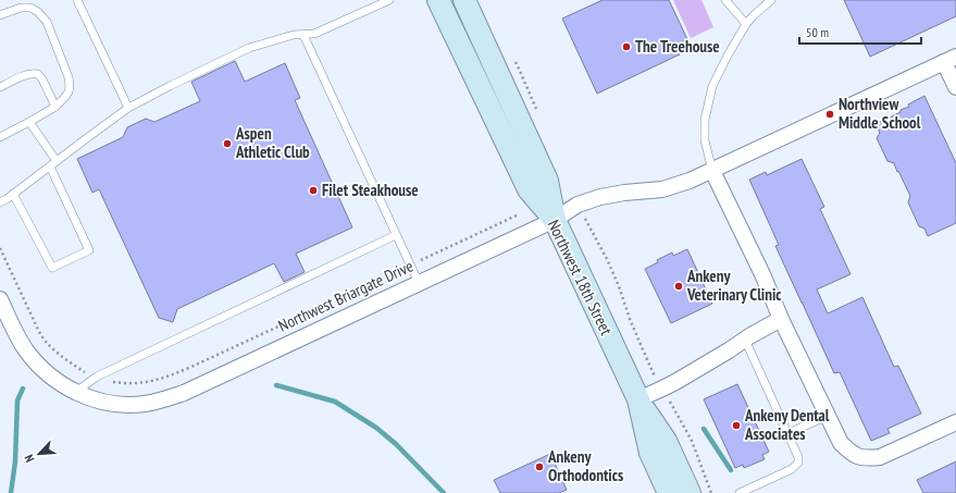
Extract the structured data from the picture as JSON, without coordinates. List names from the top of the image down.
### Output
{
  "streets": {
    "main road": ["Northwest 18th Street"],
    "street": ["Northwest Briargate Drive"]
  },
  "crossings": [
    ["Northwest 18th Street", "Northwest Briargate Drive"]
  ],
  "places": [
    "The Treehouse",
    "Northview Middle School",
    "Aspen Athletic Club",
    "Filet Steakhouse",
    "Ankeny Veterinary Clinic",
    "Ankeny Dental Associates",
    "Ankeny Orthodontics"
  ],
  "scale_bar": "50 m",
  "north": "bottom left"
}
